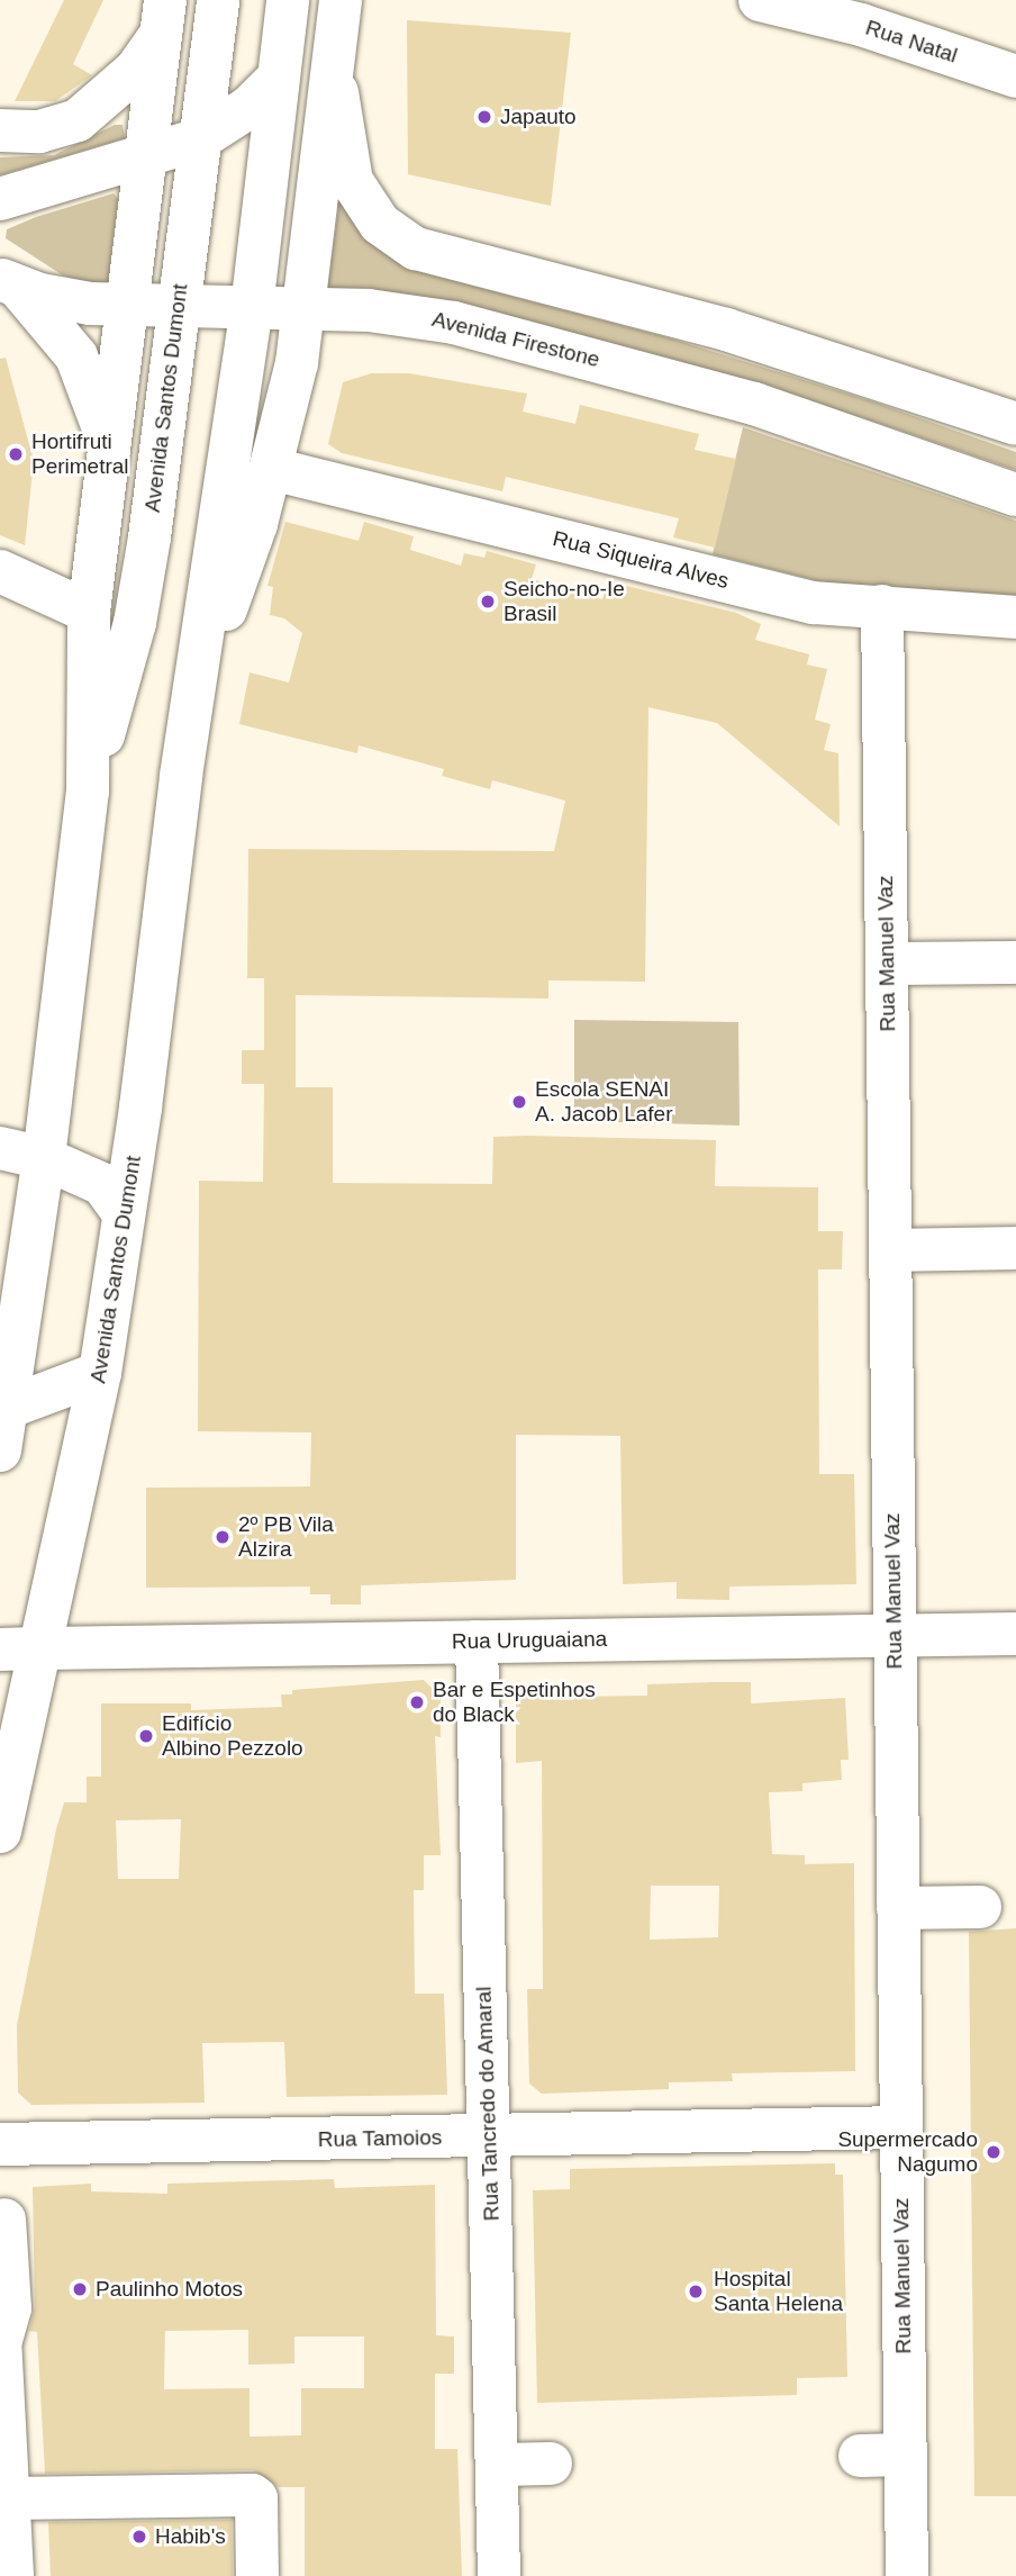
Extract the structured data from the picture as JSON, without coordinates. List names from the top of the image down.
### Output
{
  "streets": {
    "main road": [
      "Rua Natal",
      "Avenida Firestone",
      "Avenida Santos Dumont",
      "Rua Siqueira Alves",
      "Rua Manuel Vaz",
      "Rua Uruguaiana",
      "Rua Tancredo do Amaral",
      "Rua Tamoios"
    ]
  },
  "crossings": [
    ["Avenida Firestone", "Avenida Santos Dumont"],
    ["Avenida Santos Dumont", "Rua Siqueira Alves"],
    ["Avenida Santos Dumont", "Rua Uruguaiana"],
    ["Rua Siqueira Alves", "Rua Manuel Vaz"],
    ["Rua Manuel Vaz", "Rua Uruguaiana"],
    ["Rua Manuel Vaz", "Rua Tamoios"],
    ["Rua Uruguaiana", "Rua Tancredo do Amaral"],
    ["Rua Tancredo do Amaral", "Rua Tamoios"]
  ],
  "places": [
    "Japauto",
    "Hortifruti Perimetral",
    "Seicho-no-Ie Brasil",
    "Escola SENAI A. Jacob Lafer",
    "2º PB Vila Alzira",
    "Bar e Espetinhos do Black",
    "Edifício Albino Pezzolo",
    "Supermercado Nagumo",
    "Paulinho Motos",
    "Hospital Santa Helena",
    "Habib's"
  ]
}
